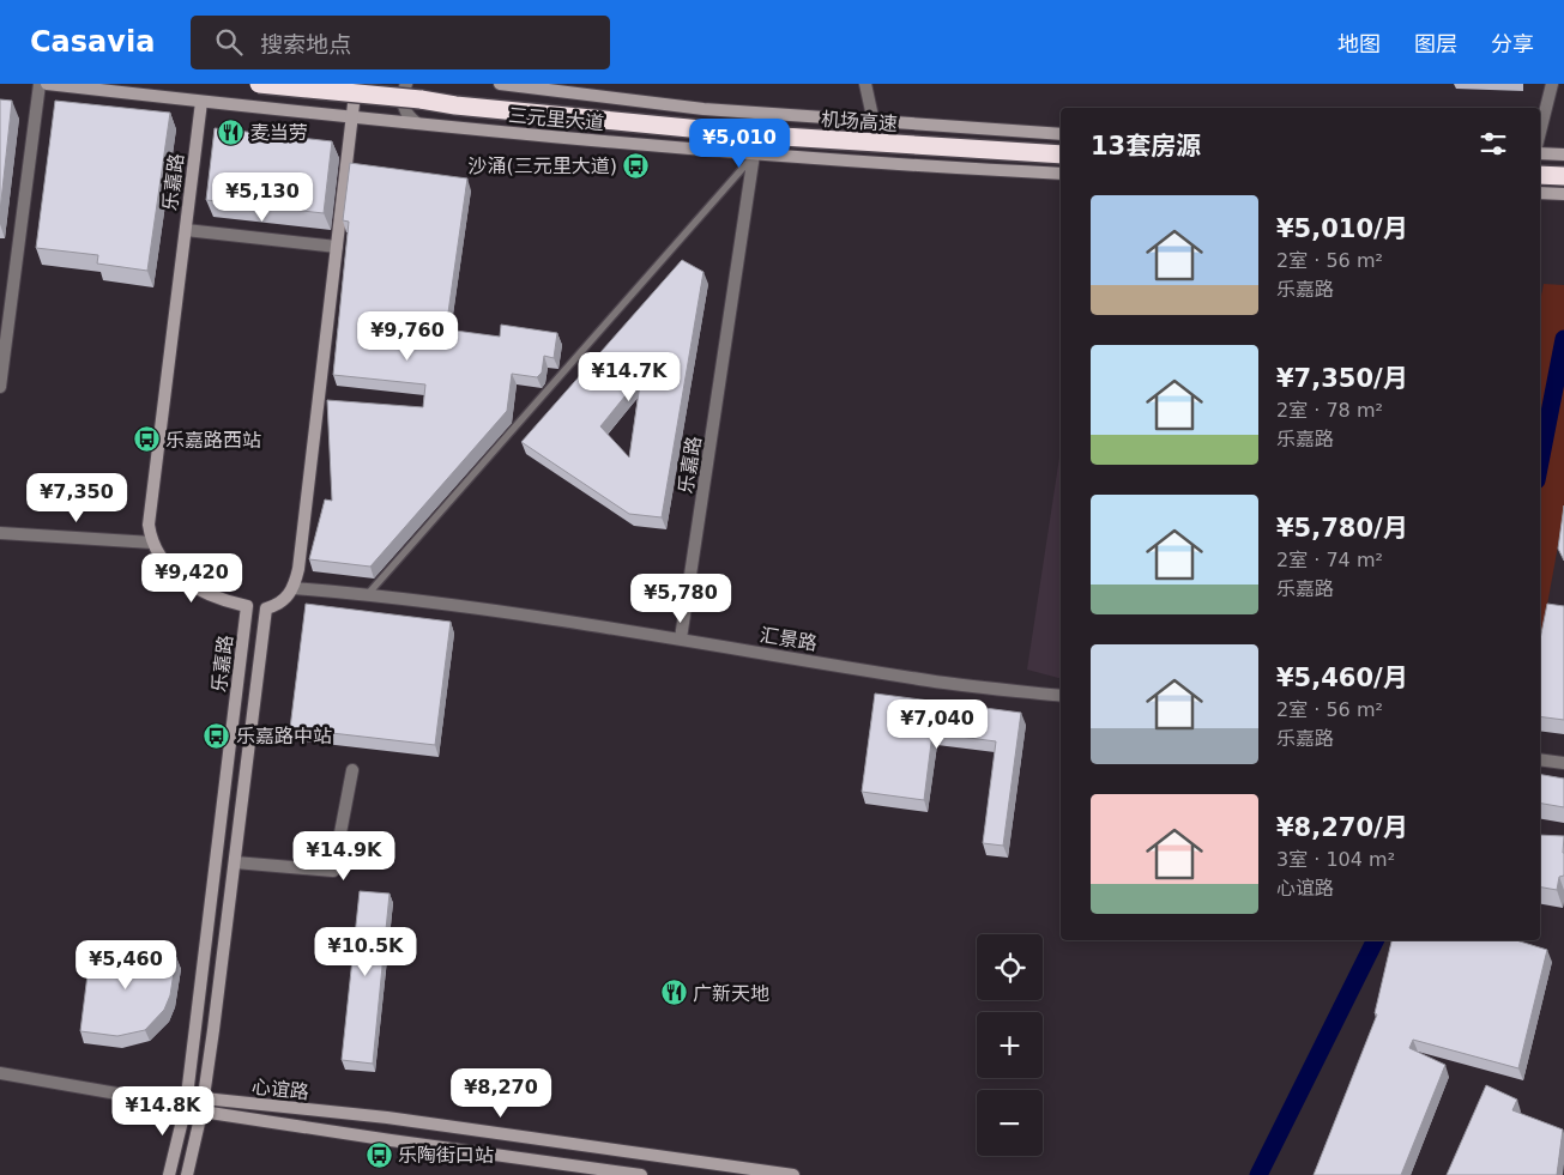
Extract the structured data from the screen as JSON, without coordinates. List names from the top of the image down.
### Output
{
  "streets": {
    "highway": ["机场高速"],
    "street": [
      "三元里大道",
      "乐嘉路",
      "汇景路",
      "心谊路"
    ]
  },
  "crossings": [
    ["三元里大道", "乐嘉路"],
    ["乐嘉路", "汇景路"],
    ["乐嘉路", "心谊路"]
  ],
  "places": {
    "restaurant": ["麦当劳", "广新天地"],
    "bus stop": [
      "沙涌(三元里大道)",
      "乐嘉路西站",
      "乐嘉路中站",
      "乐陶街口站"
    ]
  },
  "page": {
    "header": "Casavia",
    "search": "搜索地点",
    "nav": ["地图", "图层", "分享"],
    "heading": "13套房源",
    "price": [
      "¥5,010",
      "¥5,130",
      "¥9,760",
      "¥14.7K",
      "¥7,350",
      "¥9,420",
      "¥5,780",
      "¥7,040",
      "¥14.9K",
      "¥10.5K",
      "¥5,460",
      "¥8,270",
      "¥14.8K"
    ],
    "list": [
      {
        "name": "¥5,010/月",
        "note": "2室 · 56 m² · 乐嘉路"
      },
      {
        "name": "¥7,350/月",
        "note": "2室 · 78 m² · 乐嘉路"
      },
      {
        "name": "¥5,780/月",
        "note": "2室 · 74 m² · 乐嘉路"
      },
      {
        "name": "¥5,460/月",
        "note": "2室 · 56 m² · 乐嘉路"
      },
      {
        "name": "¥8,270/月",
        "note": "3室 · 104 m² · 心谊路"
      }
    ],
    "map_buttons": ["+", "−"]
  }
}
